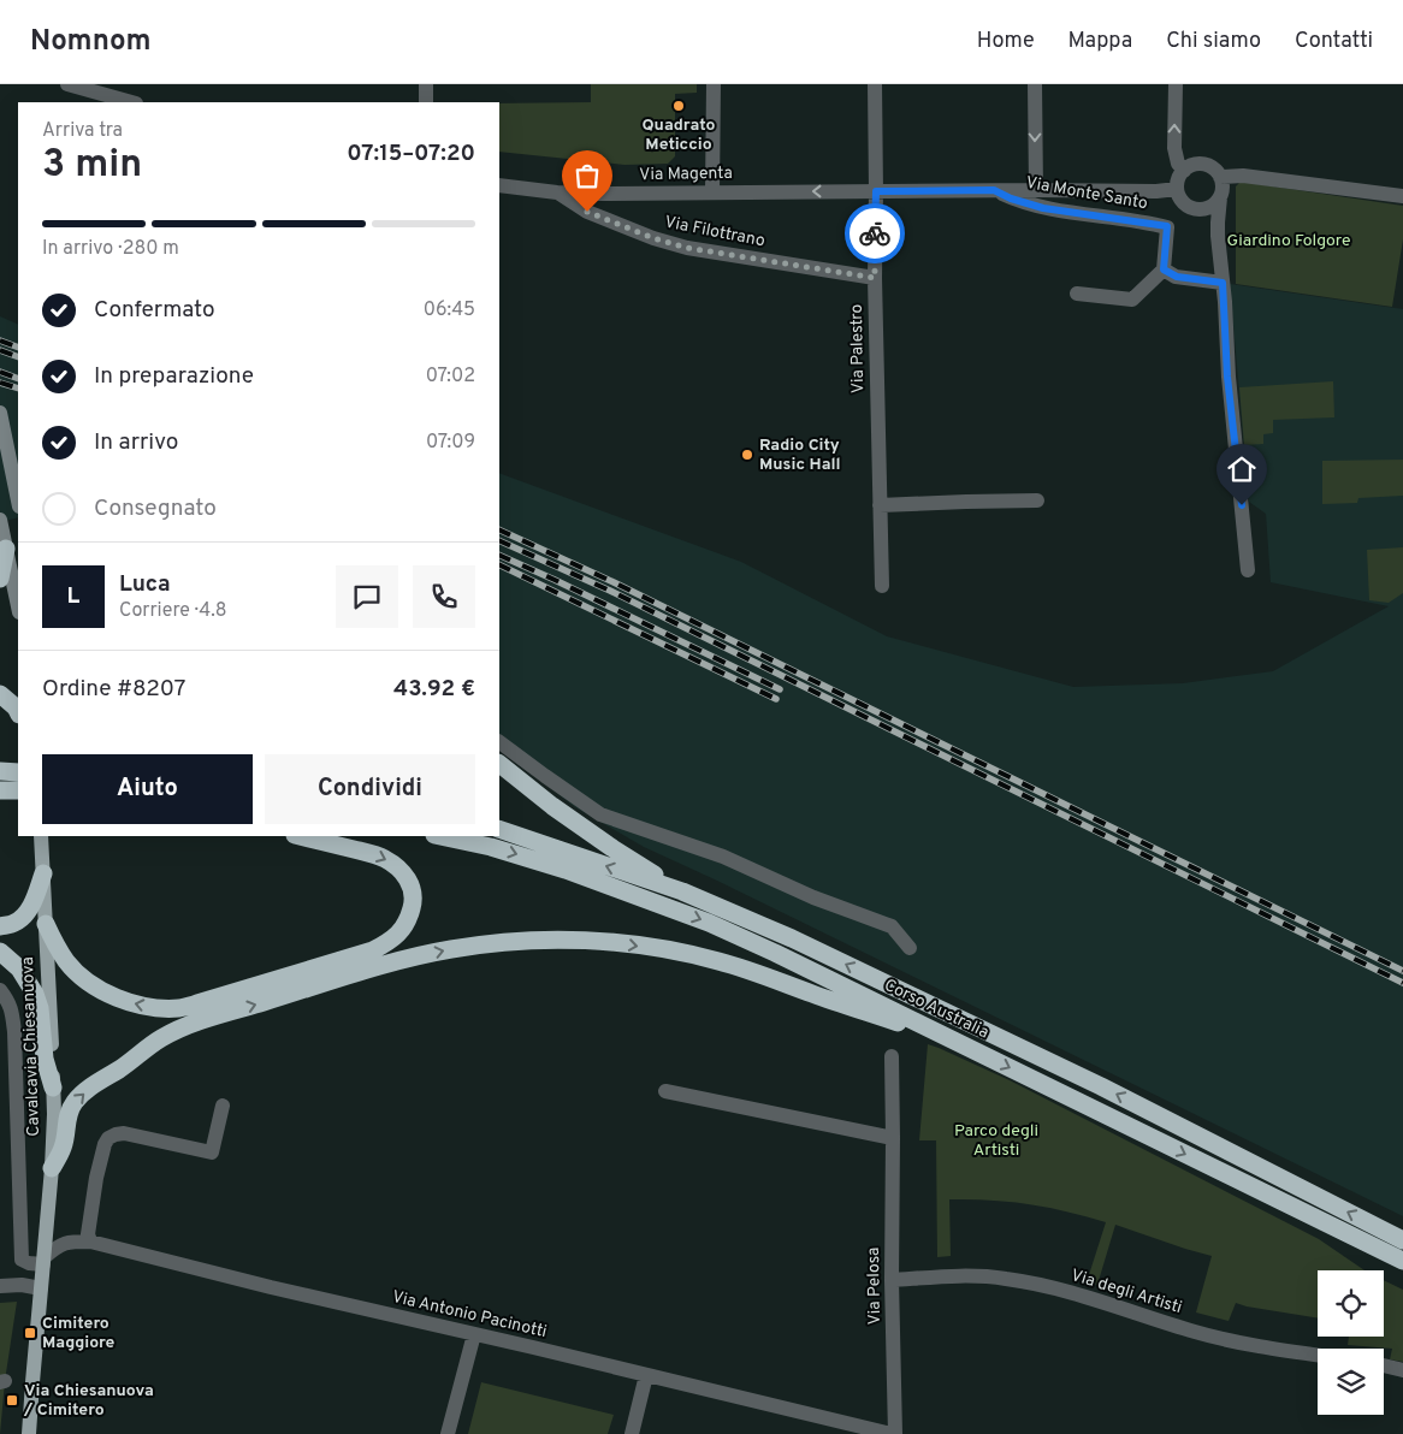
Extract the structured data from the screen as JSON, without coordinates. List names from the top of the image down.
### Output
{
  "streets": {
    "highway": ["Corso Australia"],
    "main road": ["Cavalcavia Chiesanuova"],
    "street": [
      "Via Magenta",
      "Via Monte Santo",
      "Via Filottrano",
      "Via Palestro",
      "Via Pelosa",
      "Via degli Artisti",
      "Via Antonio Pacinotti"
    ]
  },
  "crossings": [
    ["Via Magenta", "Via Monte Santo"],
    ["Via Magenta", "Via Filottrano"],
    ["Via Magenta", "Via Palestro"],
    ["Via Monte Santo", "Via Palestro"],
    ["Via Filottrano", "Via Palestro"],
    ["Cavalcavia Chiesanuova", "Via Antonio Pacinotti"],
    ["Via Pelosa", "Via degli Artisti"],
    ["Via Pelosa", "Via Antonio Pacinotti"]
  ],
  "one_way": ["Via Magenta"],
  "parks": ["Giardino Folgore", "Parco degli Artisti"],
  "places": {
    "other": ["Quadrato Meticcio", "Radio City Music Hall"],
    "transit": ["Cimitero Maggiore", "Via Chiesanuova / Cimitero"]
  },
  "page": {
    "header": "Nomnom",
    "nav": [
      "Home",
      "Mappa",
      "Chi siamo",
      "Contatti"
    ],
    "heading": ["3 min", "Arriva tra", "07:15–07:20"],
    "panel": [
      "Luca",
      "Corriere · 4.8",
      "Ordine #8207",
      "43.92 €"
    ],
    "bar": "In arrivo · 280 m",
    "list": [
      ["Confermato", "06:45"],
      ["In preparazione", "07:02"],
      ["In arrivo", "07:09"],
      "Consegnato"
    ],
    "round": "L",
    "buttons": ["Aiuto", "Condividi"]
  }
}
